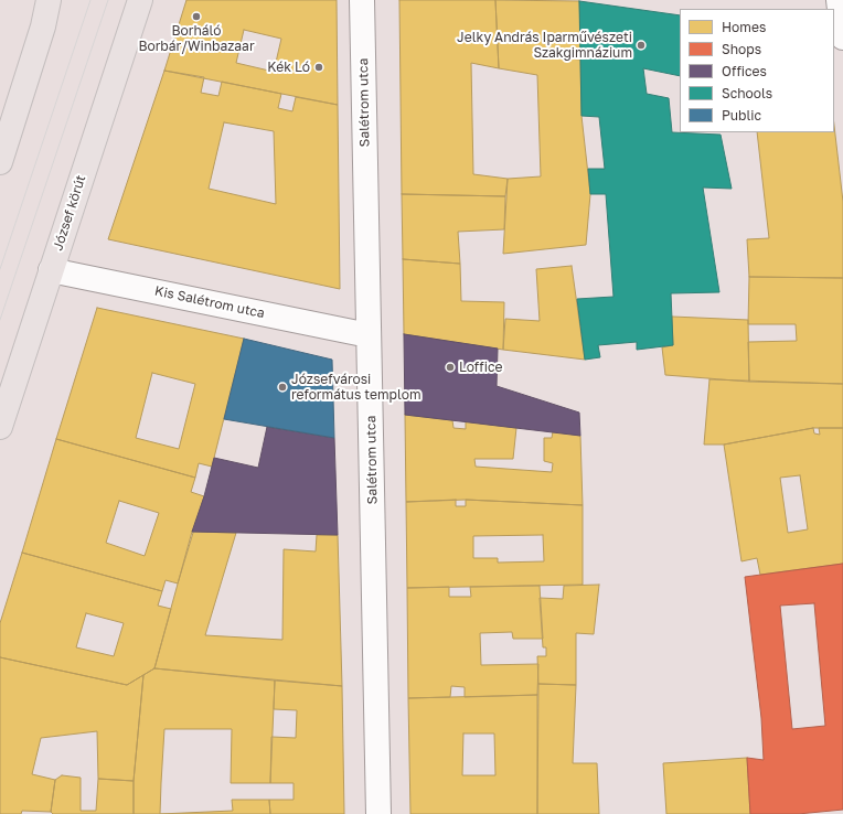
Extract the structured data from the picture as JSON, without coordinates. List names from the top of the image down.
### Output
{
  "streets": {
    "main road": ["József körút"],
    "street": ["Salétrom utca", "Kis Salétrom utca"]
  },
  "crossings": [
    ["Salétrom utca", "Kis Salétrom utca"],
    ["József körút", "Kis Salétrom utca"]
  ],
  "places": [
    "Borháló Borbár/Winbazaar",
    "Jelky András Iparművészeti Szakgimnázium",
    "Kék Ló",
    "Loffice",
    "Józsefvárosi református templom"
  ],
  "legend": [
    "Homes",
    "Shops",
    "Offices",
    "Schools",
    "Public"
  ]
}
